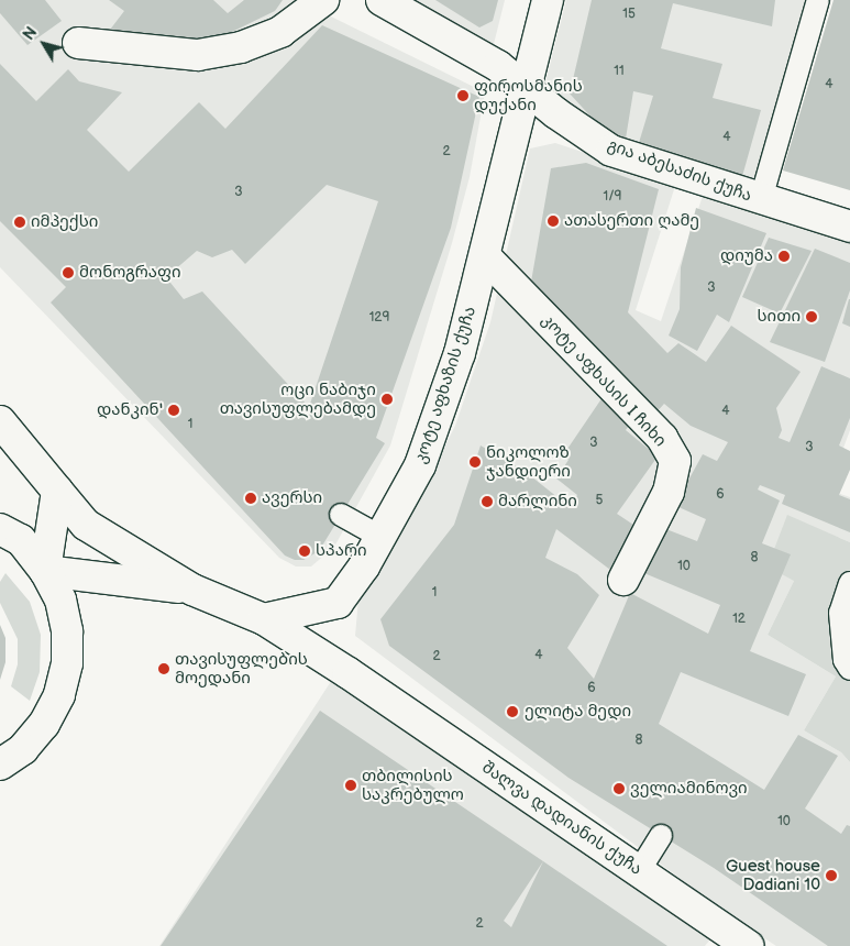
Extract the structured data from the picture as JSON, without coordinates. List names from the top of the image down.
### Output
{
  "streets": {
    "street": [
      "გია აბესაძის ქუჩა",
      "კოტე აფხასის I ჩიხი",
      "კოტე აფხაზის ქუჩა",
      "შალვა დადიანის ქუჩა"
    ]
  },
  "crossings": [
    ["გია აბესაძის ქუჩა", "კოტე აფხაზის ქუჩა"],
    ["კოტე აფხასის I ჩიხი", "კოტე აფხაზის ქუჩა"],
    ["კოტე აფხაზის ქუჩა", "შალვა დადიანის ქუჩა"]
  ],
  "places": [
    "ფიროსმანის დუქანი",
    "ათასერთი ღამე",
    "იმპექსი",
    "დიუმა",
    "მონოგრაფი",
    "სითი",
    "ოცი ნაბიჯი თავისუფლებამდე",
    "დანკინ'",
    "ნიკოლოზ ჯანდიერი",
    "ავერსი",
    "მარლინი",
    "სპარი",
    "თავისუფლების მოედანი",
    "ელიტა მედი",
    "თბილისის საკრებულო",
    "ველიამინოვი",
    "Guest house Dadiani 10"
  ],
  "house_numbers": [
    "15",
    "11",
    "4",
    "4",
    "2",
    "3",
    "1/9",
    "3",
    "129",
    "4",
    "1",
    "3",
    "3",
    "6",
    "5",
    "8",
    "10",
    "1",
    "12",
    "4",
    "2",
    "6",
    "8",
    "10",
    "2"
  ],
  "north": "top left"
}
